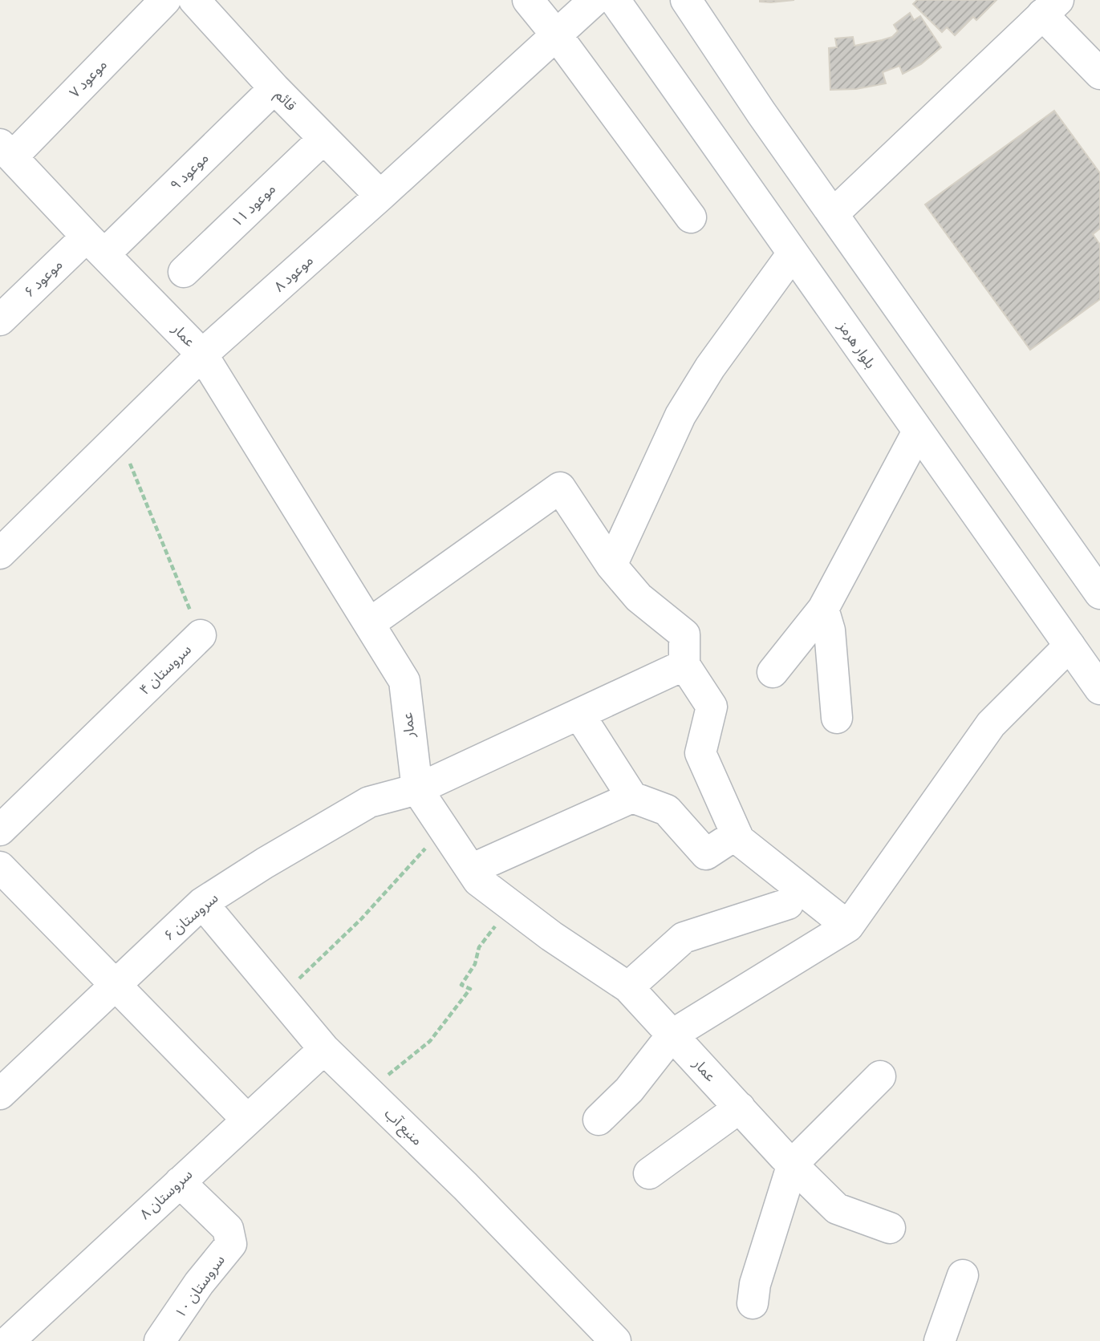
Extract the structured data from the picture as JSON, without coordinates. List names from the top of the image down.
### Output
{
  "streets": {
    "street": [
      "موعود ۷",
      "قائم",
      "موعود ۹",
      "موعود ۱۱",
      "موعود ۸",
      "موعود ۶",
      "عمار",
      "بلوار هرمز",
      "سروستان ۴",
      "سروستان ۶",
      "منبع آب",
      "سروستان ۸",
      "سروستان ۱۰"
    ]
  },
  "crossings": [
    ["موعود ۷", "عمار"],
    ["قائم", "موعود ۹"],
    ["قائم", "موعود ۱۱"],
    ["قائم", "موعود ۸"],
    ["موعود ۹", "موعود ۶"],
    ["موعود ۹", "عمار"],
    ["موعود ۸", "عمار"],
    ["موعود ۸", "سروستان ۴"],
    ["موعود ۶", "عمار"],
    ["عمار", "سروستان ۶"],
    ["سروستان ۶", "منبع آب"],
    ["منبع آب", "سروستان ۸"],
    ["سروستان ۸", "سروستان ۱۰"]
  ]
}
